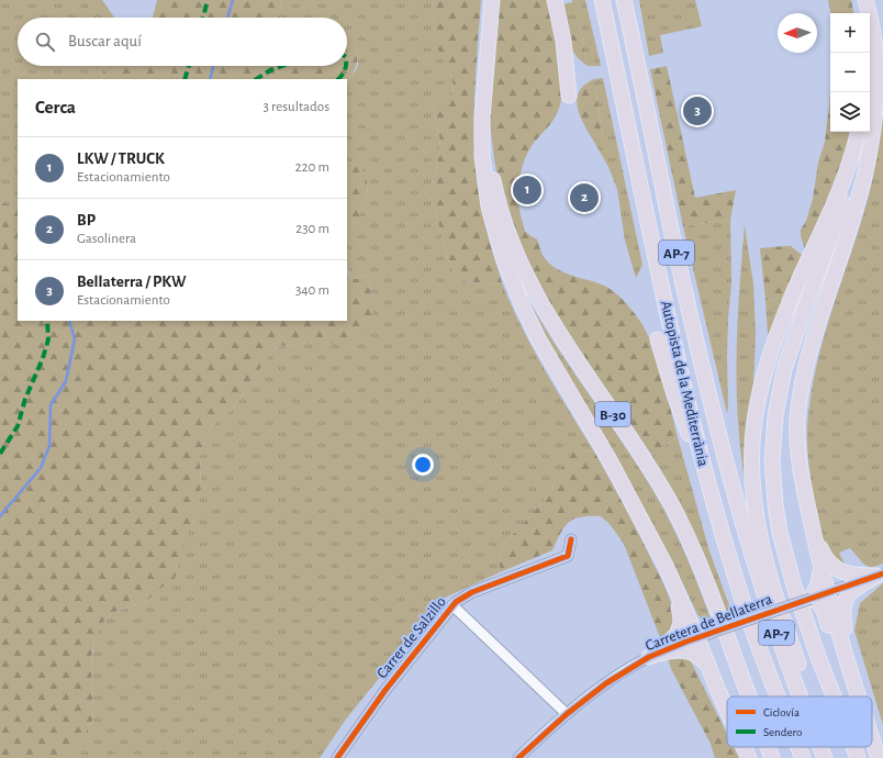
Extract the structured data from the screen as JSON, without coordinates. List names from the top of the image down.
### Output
{
  "streets": {
    "highway": ["AP-7", "Autopista de la Mediterrània", "B-30"],
    "street": ["Carretera de Bellaterra", "Carrer de Salzillo"]
  },
  "legend": ["Ciclovía", "Sendero"],
  "north": "left",
  "page": {
    "map_buttons": ["+", "−"],
    "search": "Buscar aquí",
    "heading": ["Cerca", "3 resultados"],
    "pins": ["3", "1", "2"],
    "list": [
      {
        "mark": "1",
        "name": "LKW / TRUCK",
        "note": "Estacionamiento",
        "value": "220 m"
      },
      {
        "mark": "2",
        "name": "BP",
        "note": "Gasolinera",
        "value": "230 m"
      },
      {
        "mark": "3",
        "name": "Bellaterra / PKW",
        "note": "Estacionamiento",
        "value": "340 m"
      }
    ]
  }
}
